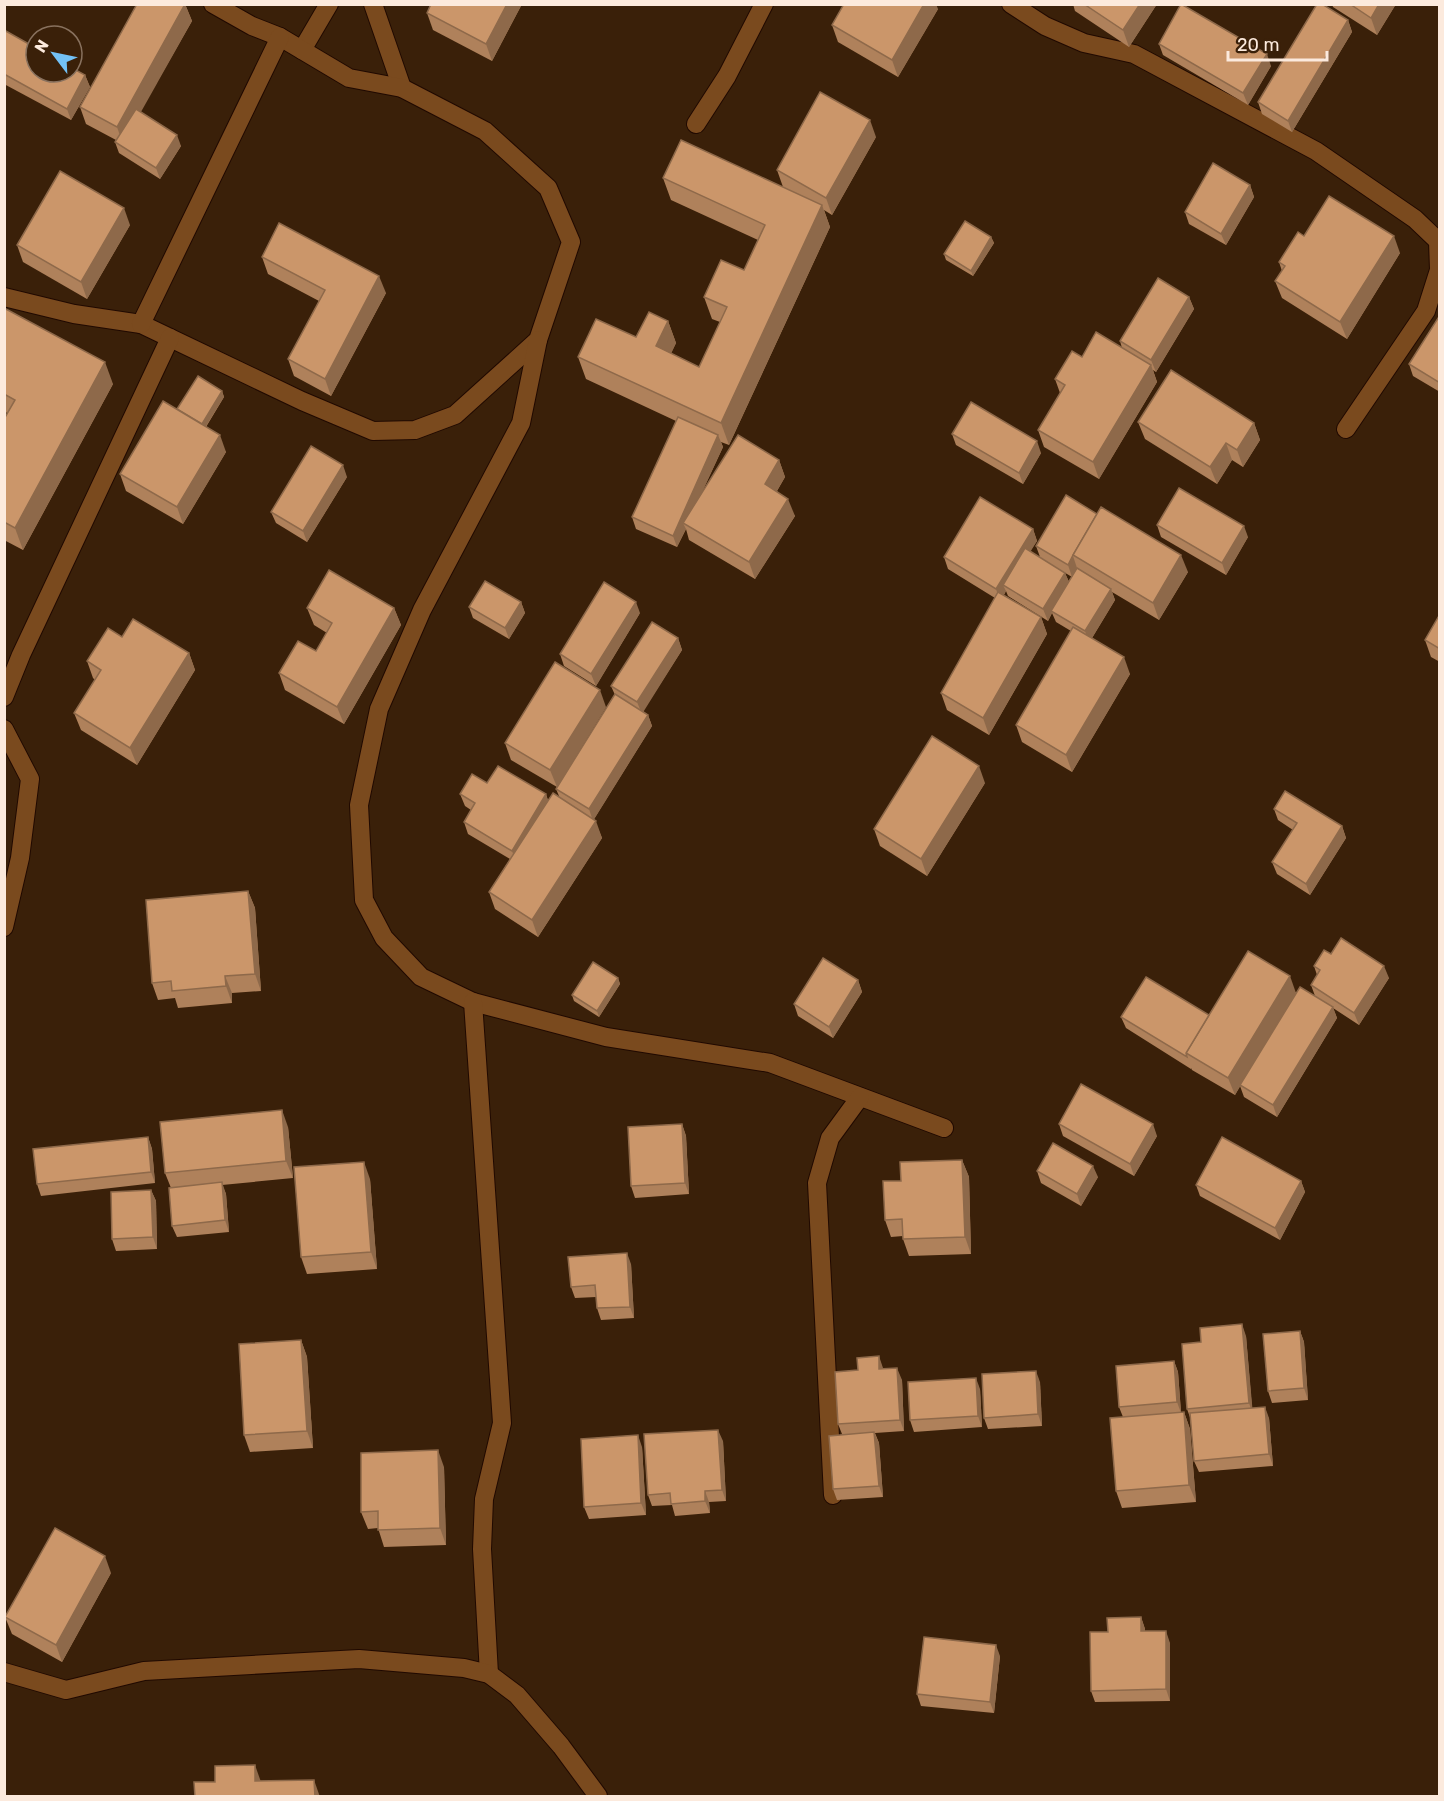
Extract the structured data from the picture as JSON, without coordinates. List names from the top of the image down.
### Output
{
  "scale_bar": "20 m",
  "north": "top left"
}
